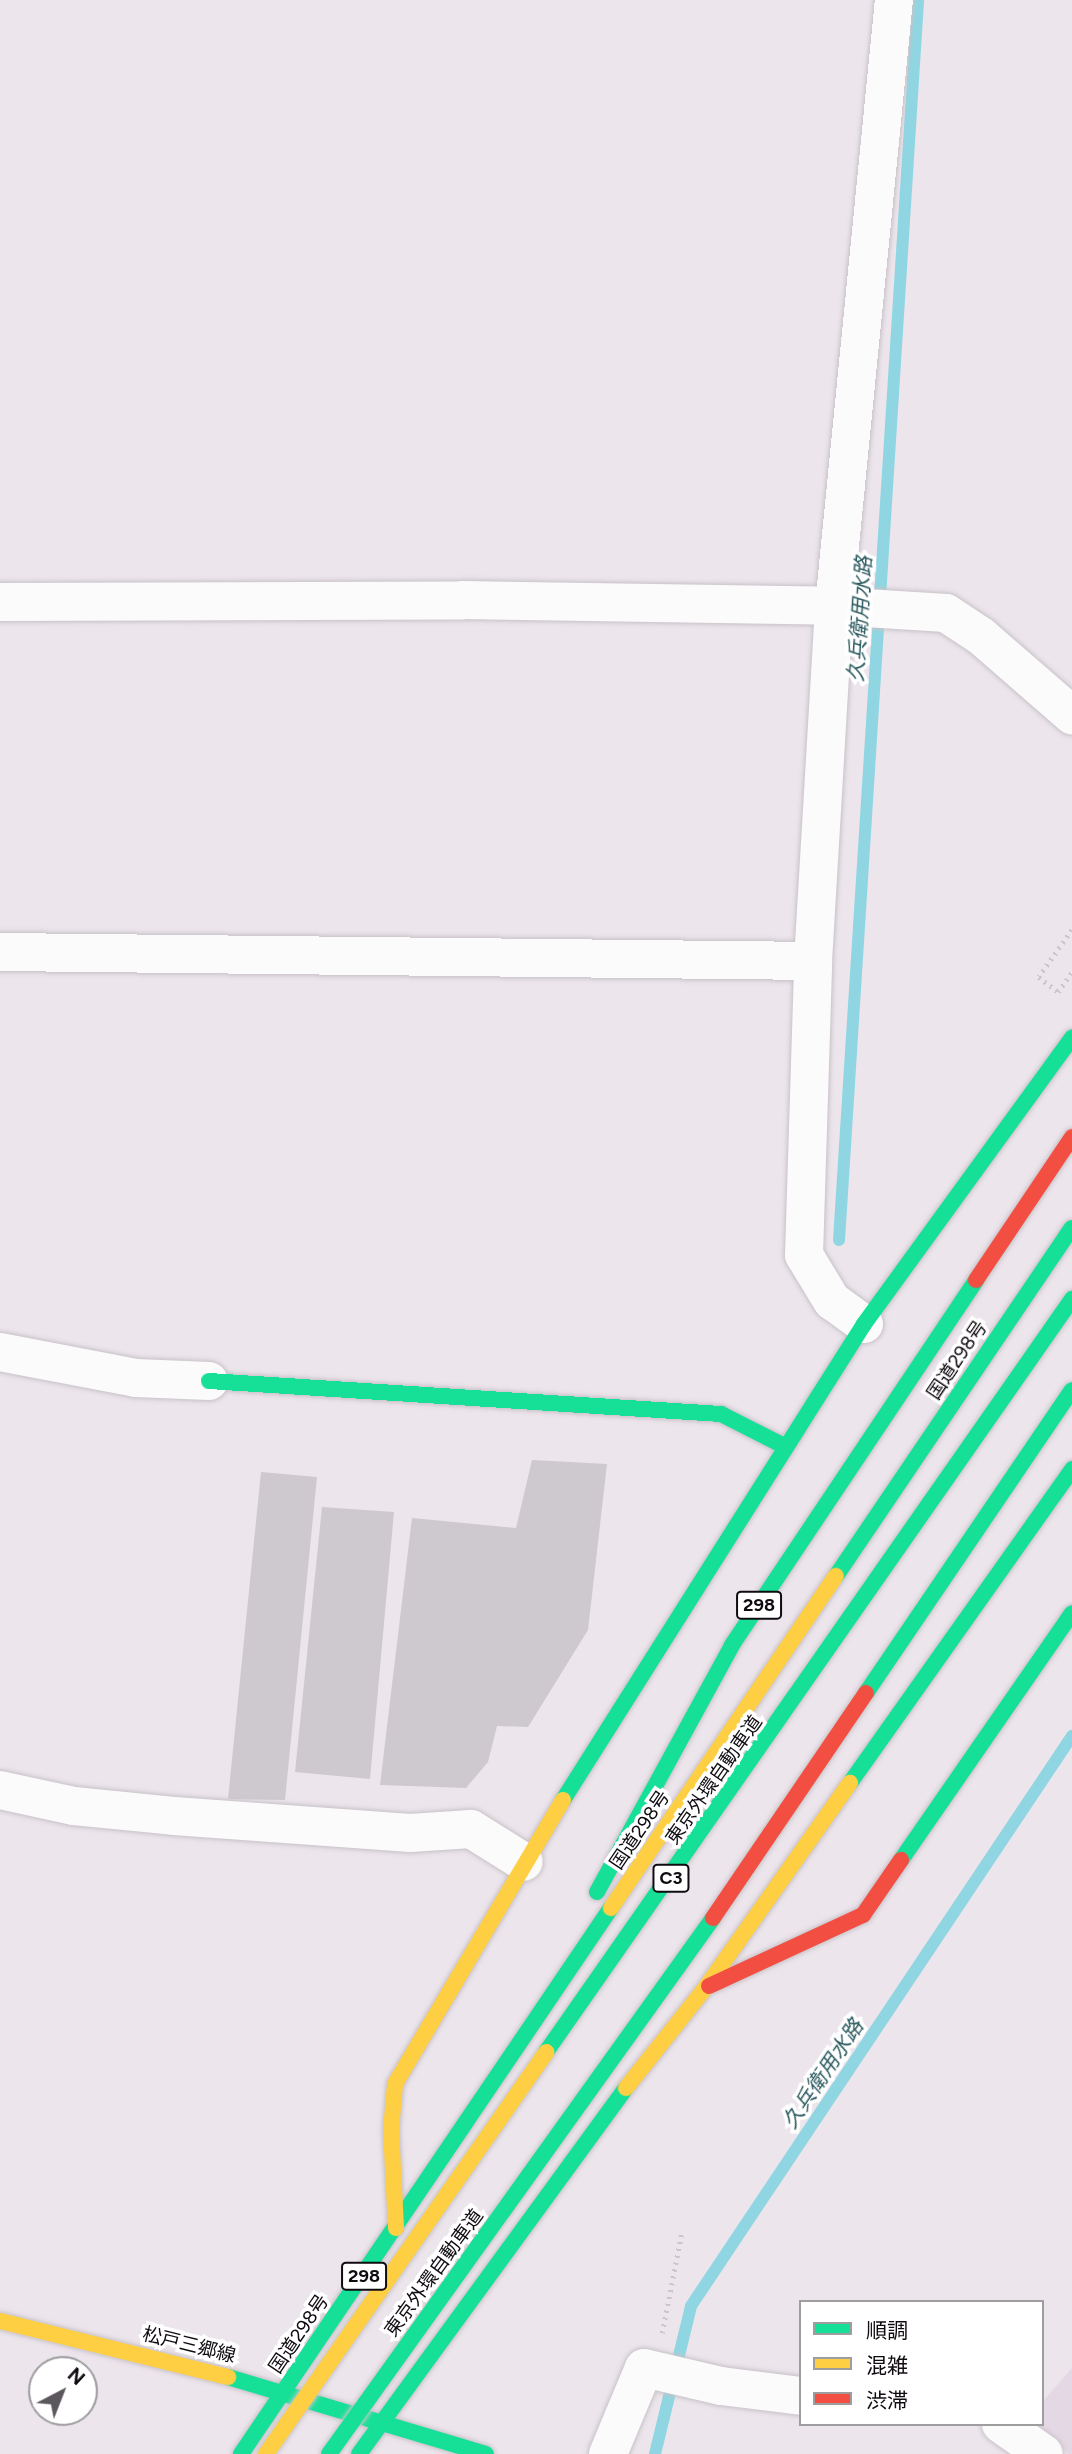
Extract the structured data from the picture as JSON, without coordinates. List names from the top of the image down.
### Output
{
  "streets": {
    "main road": [
      "国道298号",
      "298",
      "東京外環自動車道",
      "C3",
      "松戸三郷線"
    ]
  },
  "crossings": [
    ["国道298号", "298"],
    ["国道298号", "松戸三郷線"]
  ],
  "water": ["久兵衛用水路"],
  "legend": ["順調", "混雑", "渋滞"],
  "north": "top right"
}
